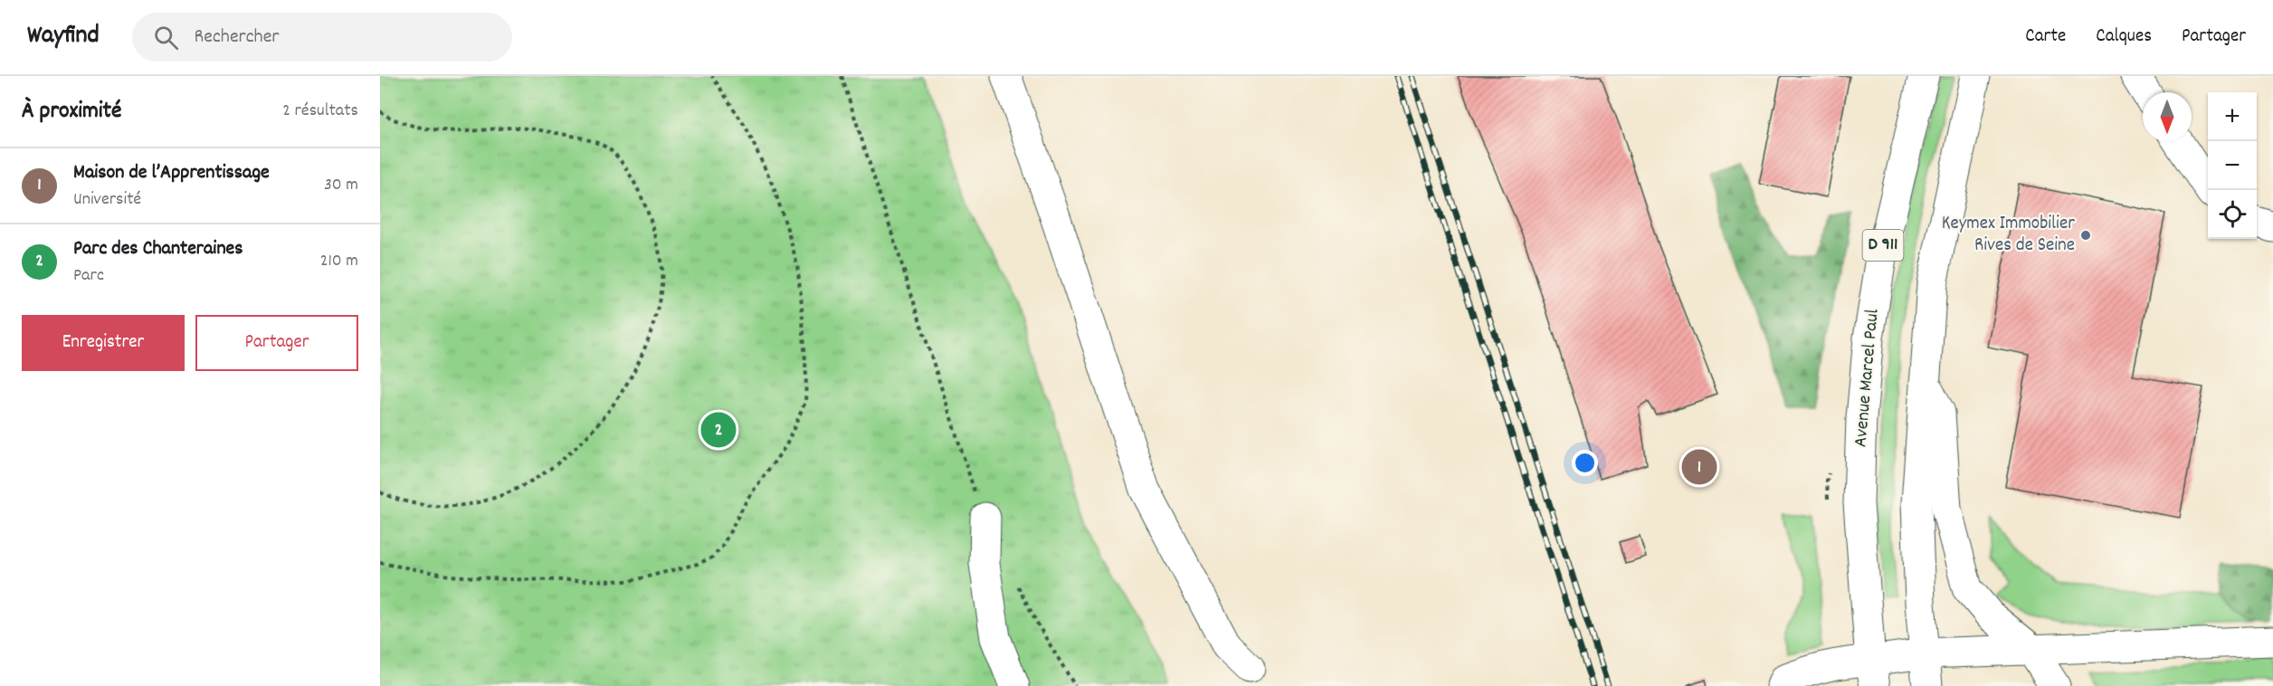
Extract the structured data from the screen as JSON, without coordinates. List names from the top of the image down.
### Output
{
  "streets": {
    "main road": ["D 911", "Avenue Marcel Paul"]
  },
  "places": ["Keymex Immobilier Rives de Seine"],
  "north": "bottom",
  "page": {
    "header": "Wayfind",
    "search": "Rechercher",
    "nav": ["Carte", "Calques", "Partager"],
    "heading": ["À proximité", "2 résultats"],
    "map_buttons": ["+", "−"],
    "list": [
      {
        "mark": "1",
        "name": "Maison de l’Apprentissage",
        "note": "Université",
        "value": "30 m"
      },
      {
        "mark": "2",
        "name": "Parc des Chanteraines",
        "note": "Parc",
        "value": "210 m"
      }
    ],
    "buttons": ["Enregistrer", "Partager"],
    "pins": ["2", "1"]
  }
}
